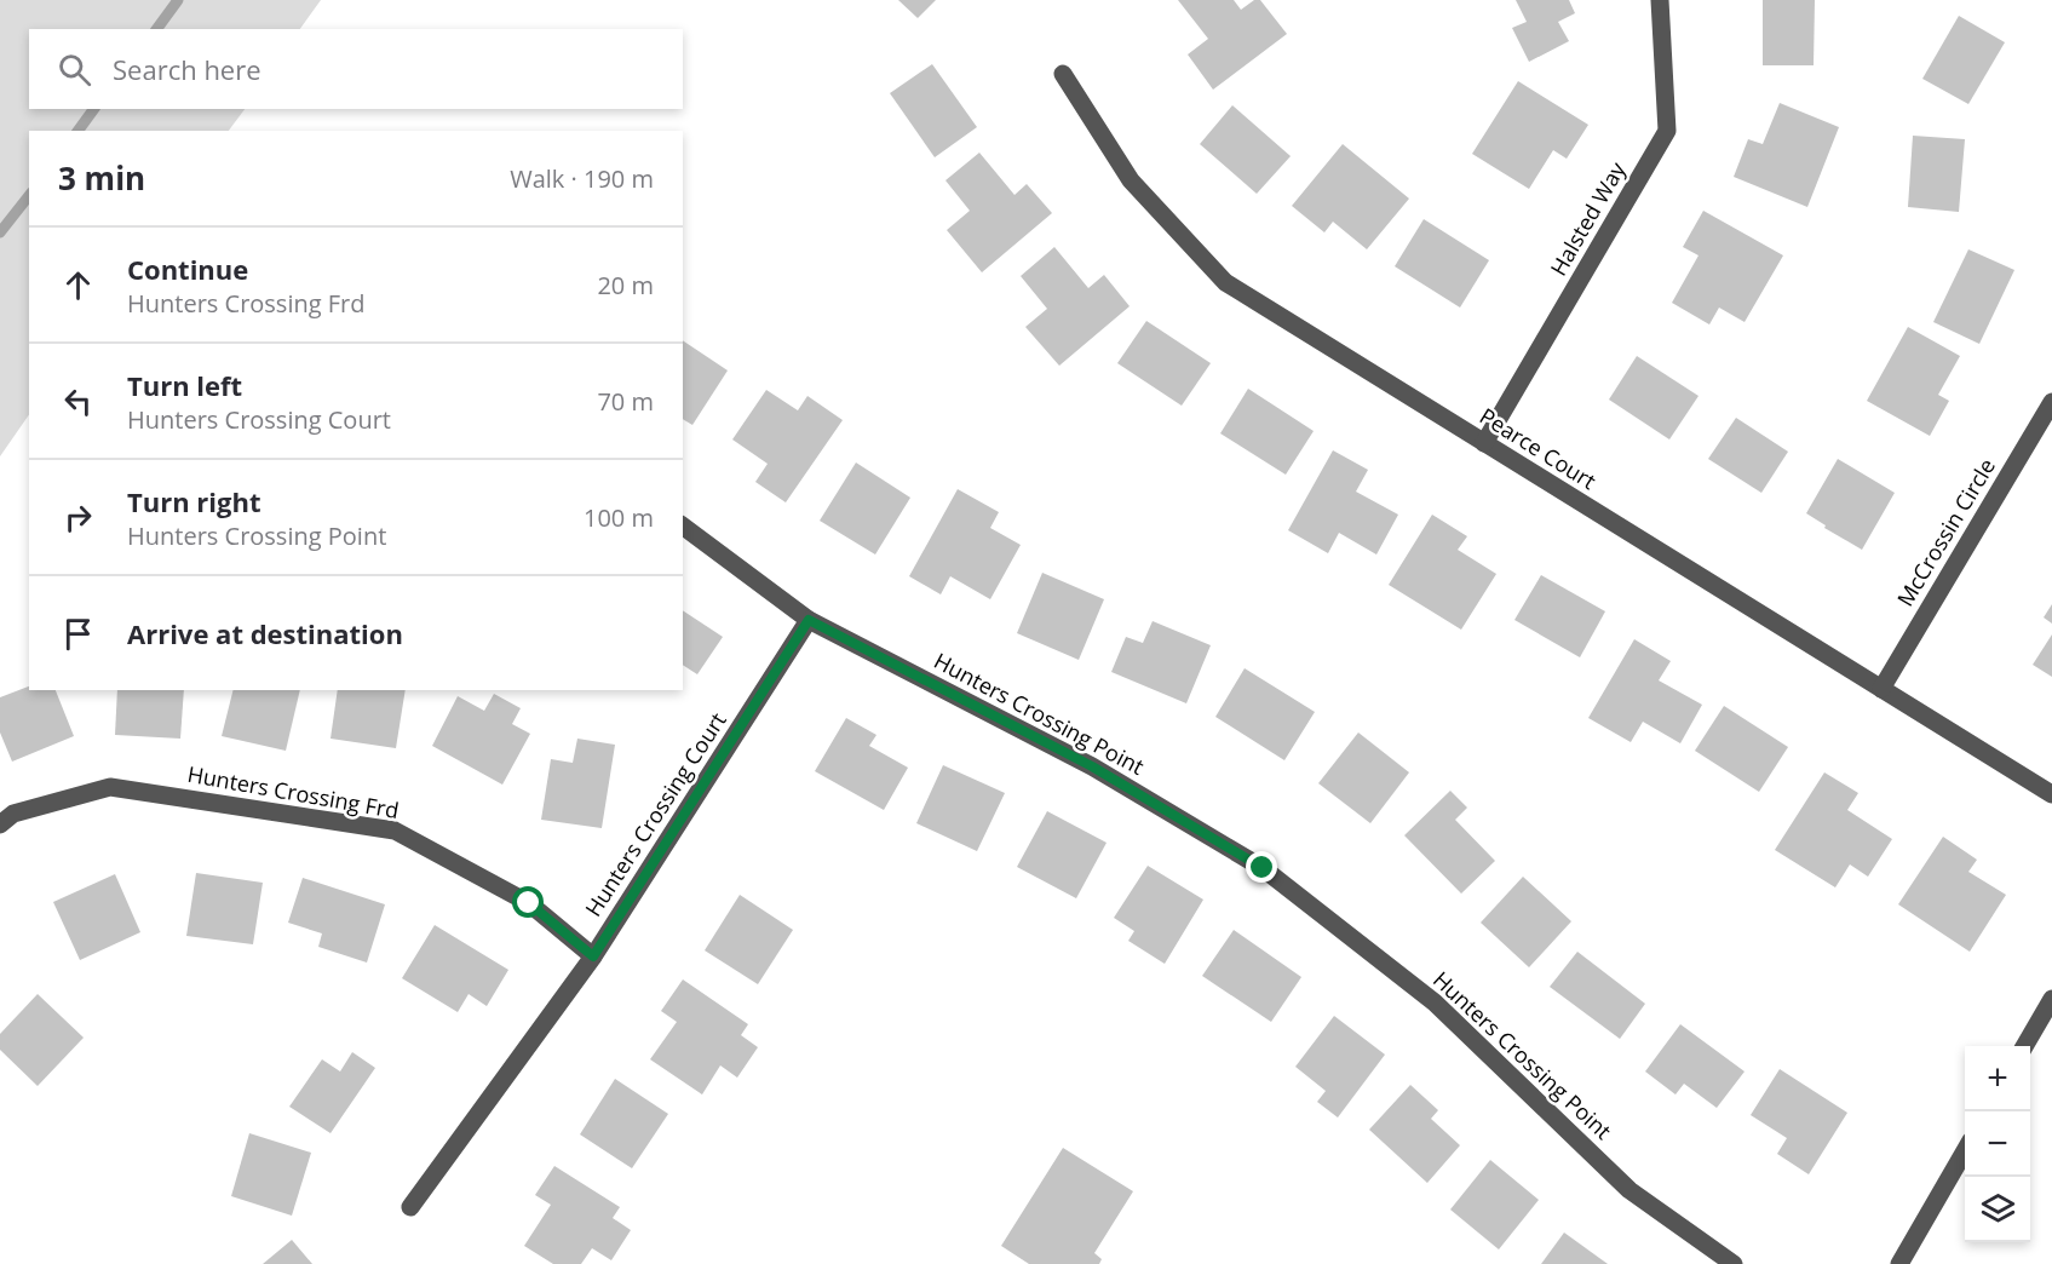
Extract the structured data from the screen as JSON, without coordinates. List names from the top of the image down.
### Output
{
  "streets": {
    "street": [
      "Halsted Way",
      "Pearce Court",
      "McCrossin Circle",
      "Hunters Crossing Point",
      "Hunters Crossing Frd",
      "Hunters Crossing Court"
    ]
  },
  "crossings": [
    ["Halsted Way", "Pearce Court"],
    ["Pearce Court", "McCrossin Circle"],
    ["Hunters Crossing Point", "Hunters Crossing Court"],
    ["Hunters Crossing Frd", "Hunters Crossing Court"]
  ],
  "page": {
    "search": "Search here",
    "heading": ["3 min", "Walk · 190 m"],
    "list": [
      ["Continue", "Hunters Crossing Frd", "20 m"],
      ["Turn left", "Hunters Crossing Court", "70 m"],
      ["Turn right", "Hunters Crossing Point", "100 m"],
      "Arrive at destination"
    ],
    "map_buttons": ["+", "−"]
  }
}
